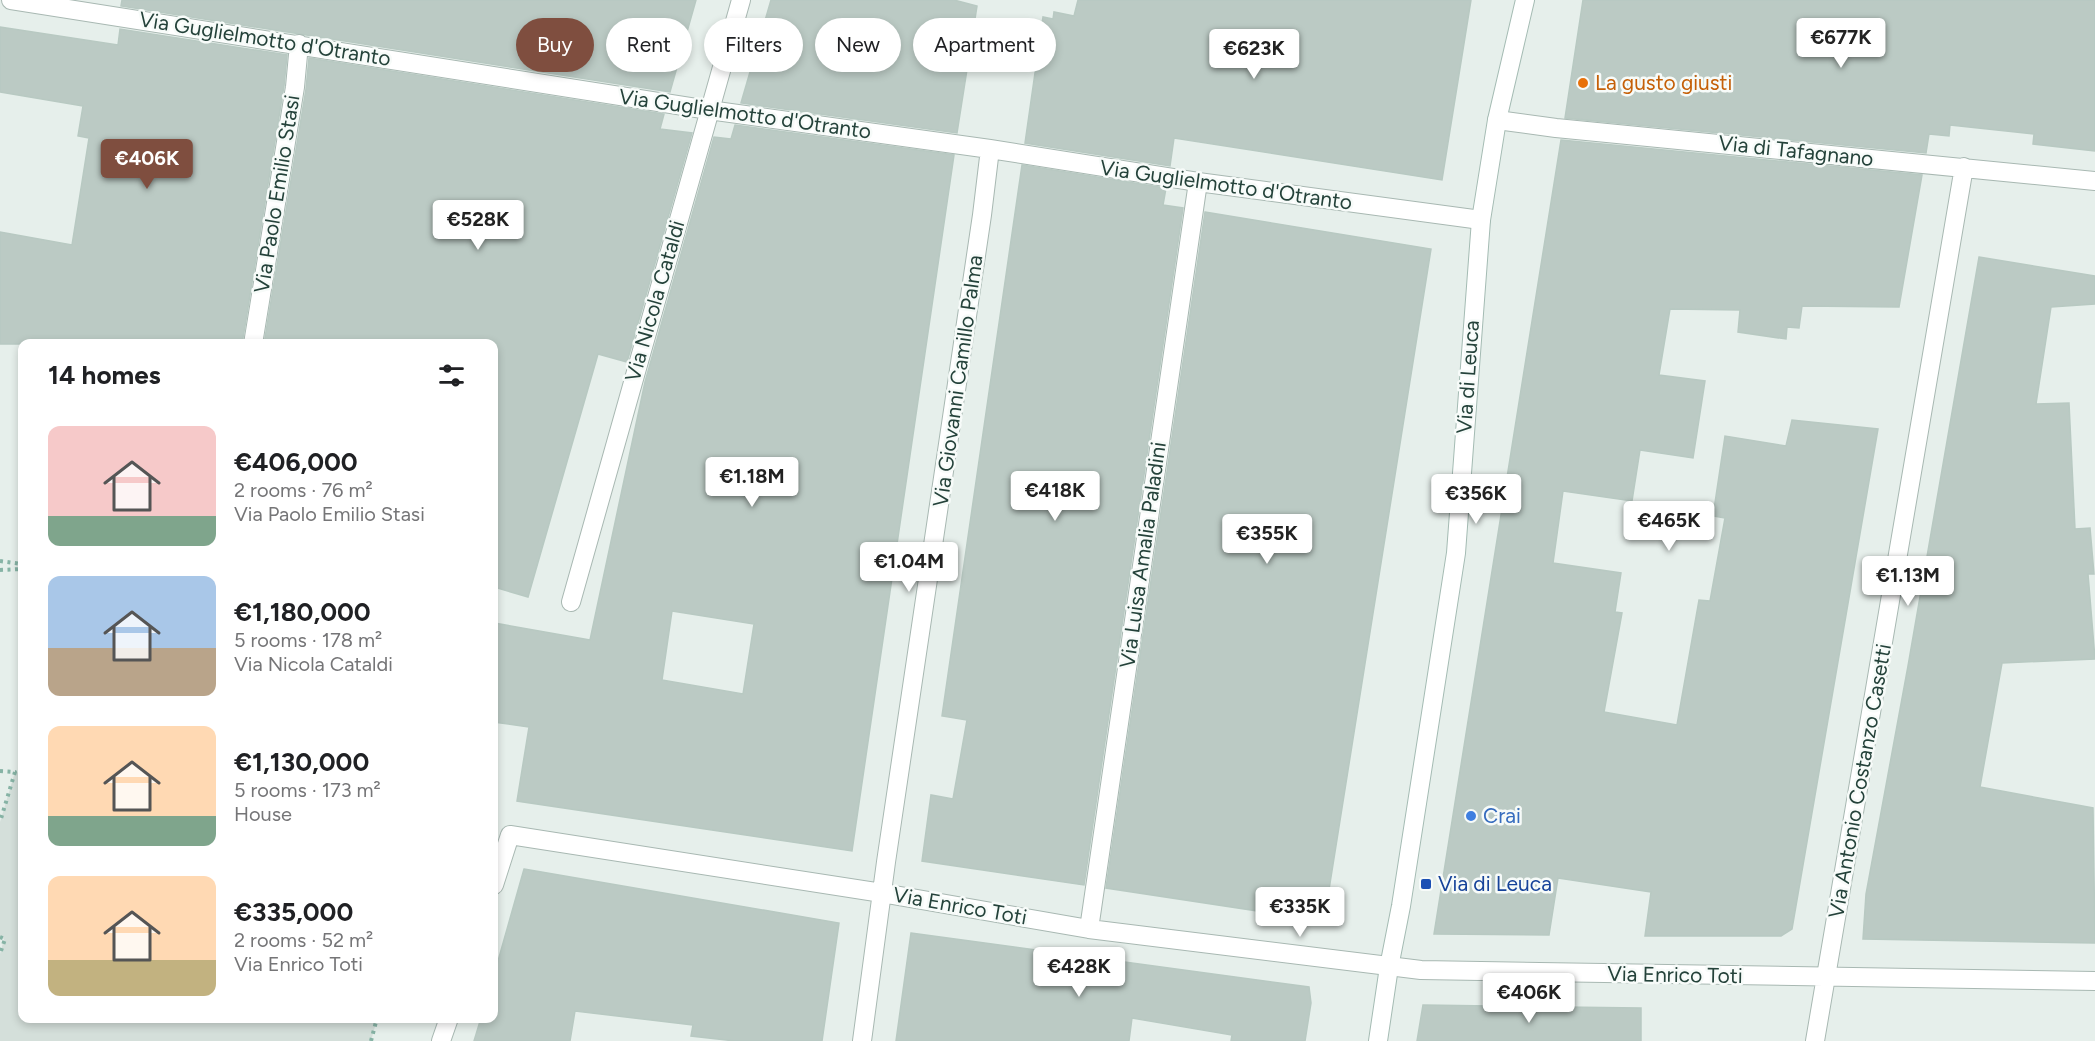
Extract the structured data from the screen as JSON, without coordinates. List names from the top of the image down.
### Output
{
  "streets": {
    "street": [
      "Via Guglielmotto d'Otranto",
      "Via di Tafagnano",
      "Via Paolo Emilio Stasi",
      "Via Nicola Cataldi",
      "Via di Leuca",
      "Via Giovanni Camillo Palma",
      "Via Luisa Amalia Paladini",
      "Via Antonio Costanzo Casetti",
      "Via Enrico Toti"
    ]
  },
  "crossings": [
    ["Via Guglielmotto d'Otranto", "Via Paolo Emilio Stasi"],
    ["Via Guglielmotto d'Otranto", "Via Nicola Cataldi"],
    ["Via Guglielmotto d'Otranto", "Via di Leuca"],
    ["Via Guglielmotto d'Otranto", "Via Giovanni Camillo Palma"],
    ["Via Guglielmotto d'Otranto", "Via Luisa Amalia Paladini"],
    ["Via di Tafagnano", "Via di Leuca"],
    ["Via di Tafagnano", "Via Antonio Costanzo Casetti"],
    ["Via di Leuca", "Via Enrico Toti"],
    ["Via Giovanni Camillo Palma", "Via Enrico Toti"],
    ["Via Luisa Amalia Paladini", "Via Enrico Toti"],
    ["Via Antonio Costanzo Casetti", "Via Enrico Toti"]
  ],
  "places": {
    "other": ["La gusto giusti", "Crai"],
    "transit": ["Via di Leuca"]
  },
  "page": {
    "price": [
      "€677K",
      "€623K",
      "€406K",
      "€528K",
      "€1.18M",
      "€418K",
      "€356K",
      "€465K",
      "€355K",
      "€1.04M",
      "€1.13M",
      "€335K",
      "€428K",
      "€406K"
    ],
    "chip": [
      "Buy",
      "Rent",
      "Filters",
      "New",
      "Apartment"
    ],
    "heading": "14 homes",
    "list": [
      {
        "name": "€406,000",
        "note": "2 rooms · 76 m² · Via Paolo Emilio Stasi"
      },
      {
        "name": "€1,180,000",
        "note": "5 rooms · 178 m² · Via Nicola Cataldi"
      },
      {
        "name": "€1,130,000",
        "note": "5 rooms · 173 m² · House"
      },
      {
        "name": "€335,000",
        "note": "2 rooms · 52 m² · Via Enrico Toti"
      }
    ]
  }
}
